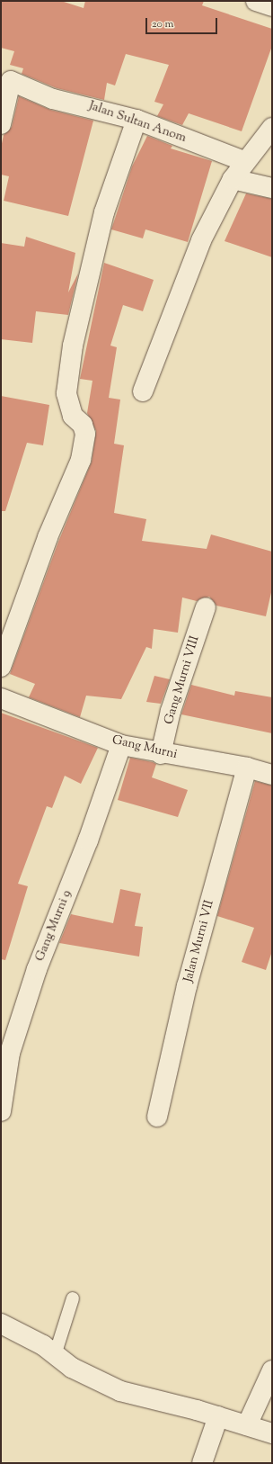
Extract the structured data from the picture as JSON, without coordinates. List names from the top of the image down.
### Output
{
  "streets": {
    "street": [
      "Jalan Sultan Anom",
      "Gang Murni VIII",
      "Gang Murni",
      "Gang Murni 9",
      "Jalan Murni VII"
    ]
  },
  "crossings": [
    ["Gang Murni VIII", "Gang Murni"],
    ["Gang Murni", "Gang Murni 9"],
    ["Gang Murni", "Jalan Murni VII"]
  ],
  "scale_bar": "20 m"
}
